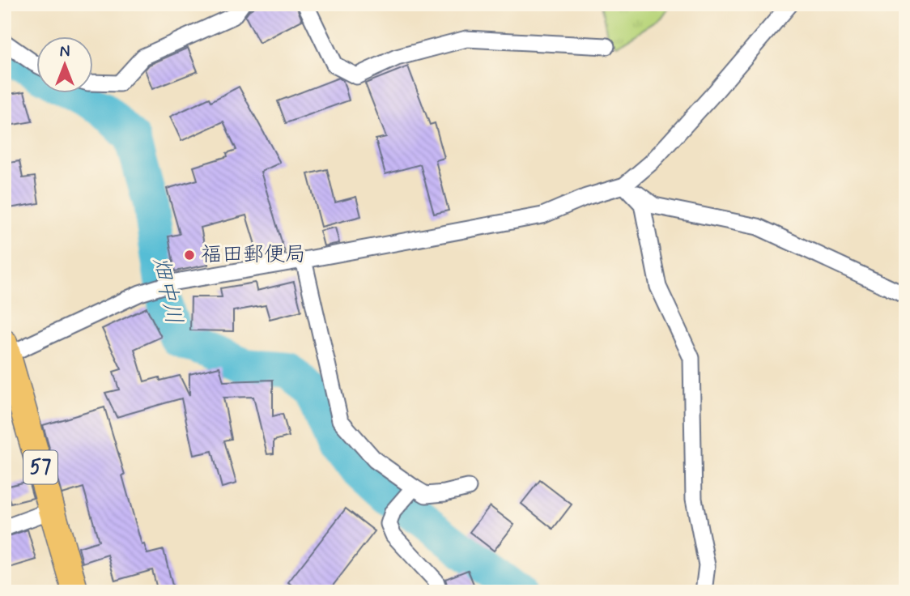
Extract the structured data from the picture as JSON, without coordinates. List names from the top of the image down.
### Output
{
  "streets": {
    "main road": ["57"]
  },
  "water": ["畑中川"],
  "places": ["福田郵便局"],
  "north": "top"
}
